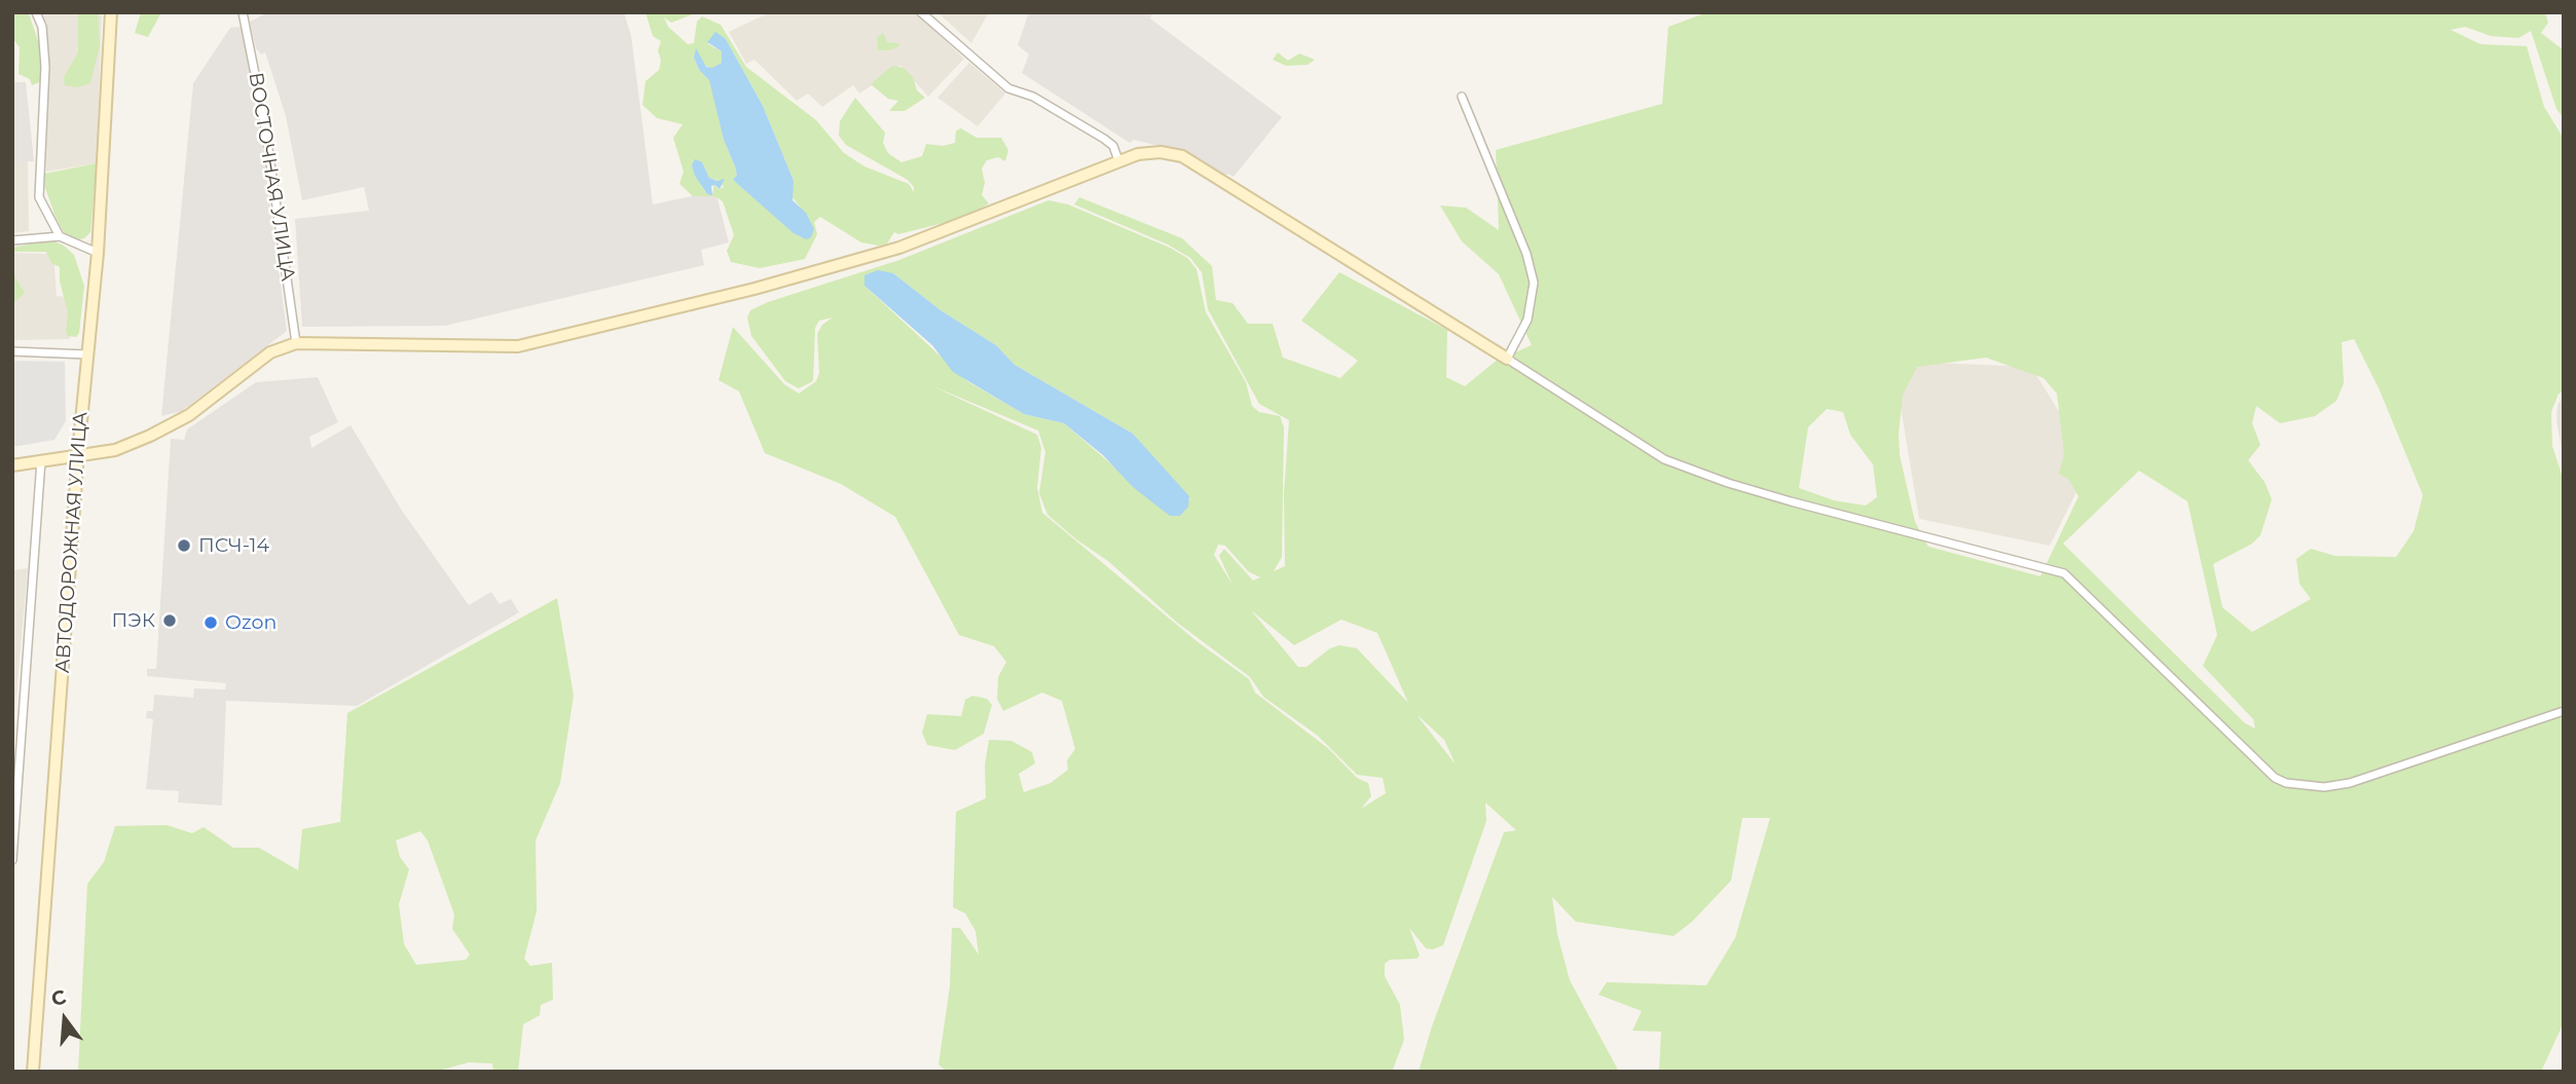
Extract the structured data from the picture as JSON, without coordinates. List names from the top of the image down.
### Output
{
  "streets": {
    "street": ["ВОСТОЧНАЯ УЛИЦА", "АВТОДОРОЖНАЯ УЛИЦА"]
  },
  "places": ["ПСЧ-14", "ПЭК", "Ozon"],
  "north": "top"
}
